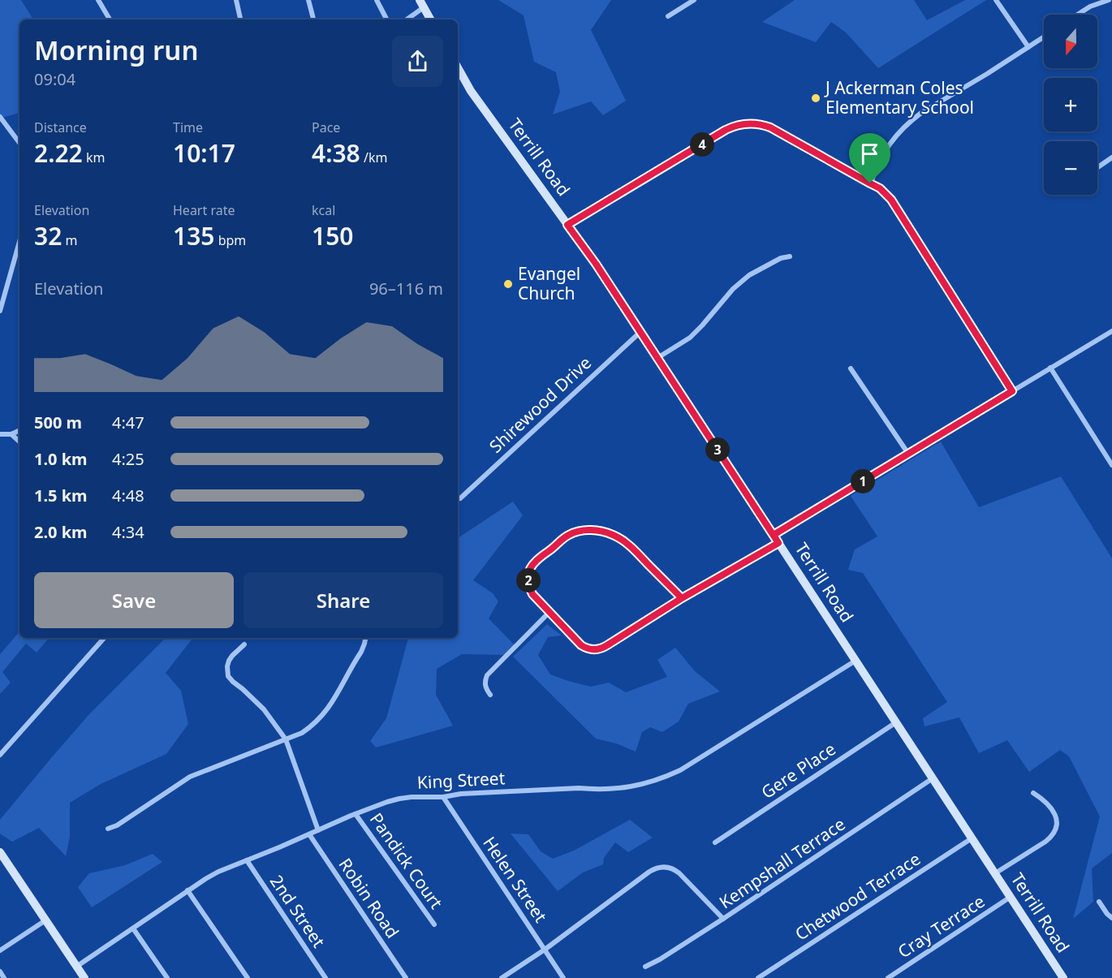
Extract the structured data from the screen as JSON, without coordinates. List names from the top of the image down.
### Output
{
  "streets": {
    "street": [
      "Terrill Road",
      "Shirewood Drive",
      "Gere Place",
      "King Street",
      "Pandick Court",
      "Kempshall Terrace",
      "Helen Street",
      "Chetwood Terrace",
      "Robin Road",
      "2nd Street",
      "Cray Terrace"
    ]
  },
  "crossings": [
    ["Terrill Road", "Shirewood Drive"],
    ["Terrill Road", "Gere Place"],
    ["Terrill Road", "King Street"],
    ["Terrill Road", "Kempshall Terrace"],
    ["Terrill Road", "Chetwood Terrace"],
    ["Terrill Road", "Cray Terrace"],
    ["King Street", "Pandick Court"],
    ["King Street", "Helen Street"],
    ["King Street", "Robin Road"],
    ["King Street", "2nd Street"]
  ],
  "places": ["J Ackerman Coles Elementary School", "Evangel Church"],
  "north": "bottom",
  "page": {
    "map_buttons": ["+", "−"],
    "heading": ["Morning run", "09:04"],
    "stats": [
      ["Distance", "2.22 km"],
      ["Time", "10:17"],
      ["Pace", "4:38 /km"],
      ["Elevation", "32 m"],
      ["Heart rate", "135 bpm"],
      ["kcal", "150"]
    ],
    "pins": [
      "4",
      "3",
      "1",
      "2"
    ],
    "chart": ["Elevation", "96–116 m"],
    "list": [
      {
        "name": "500 m",
        "note": "4:47"
      },
      {
        "name": "1.0 km",
        "note": "4:25"
      },
      {
        "name": "1.5 km",
        "note": "4:48"
      },
      {
        "name": "2.0 km",
        "note": "4:34"
      }
    ],
    "buttons": ["Save", "Share"]
  }
}
